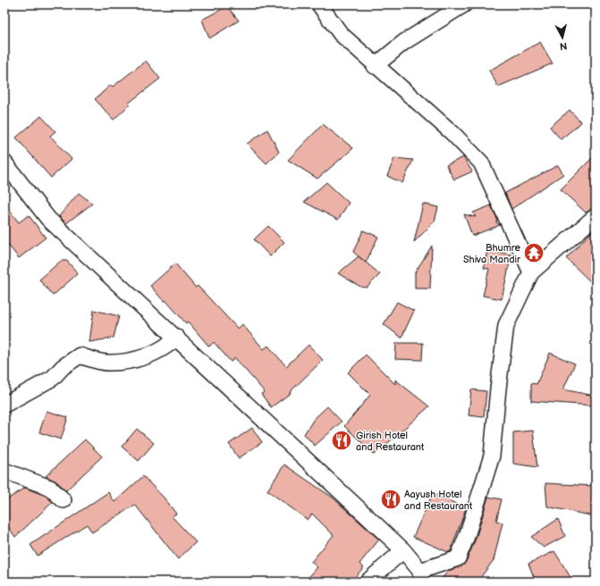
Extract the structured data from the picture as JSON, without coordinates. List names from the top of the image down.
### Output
{
  "places": {
    "temple": ["Bhumre Shiva Mandir"],
    "restaurant": ["Girish Hotel and Restaurant", "Aayush Hotel and Restaurant"]
  },
  "north": "bottom"
}
